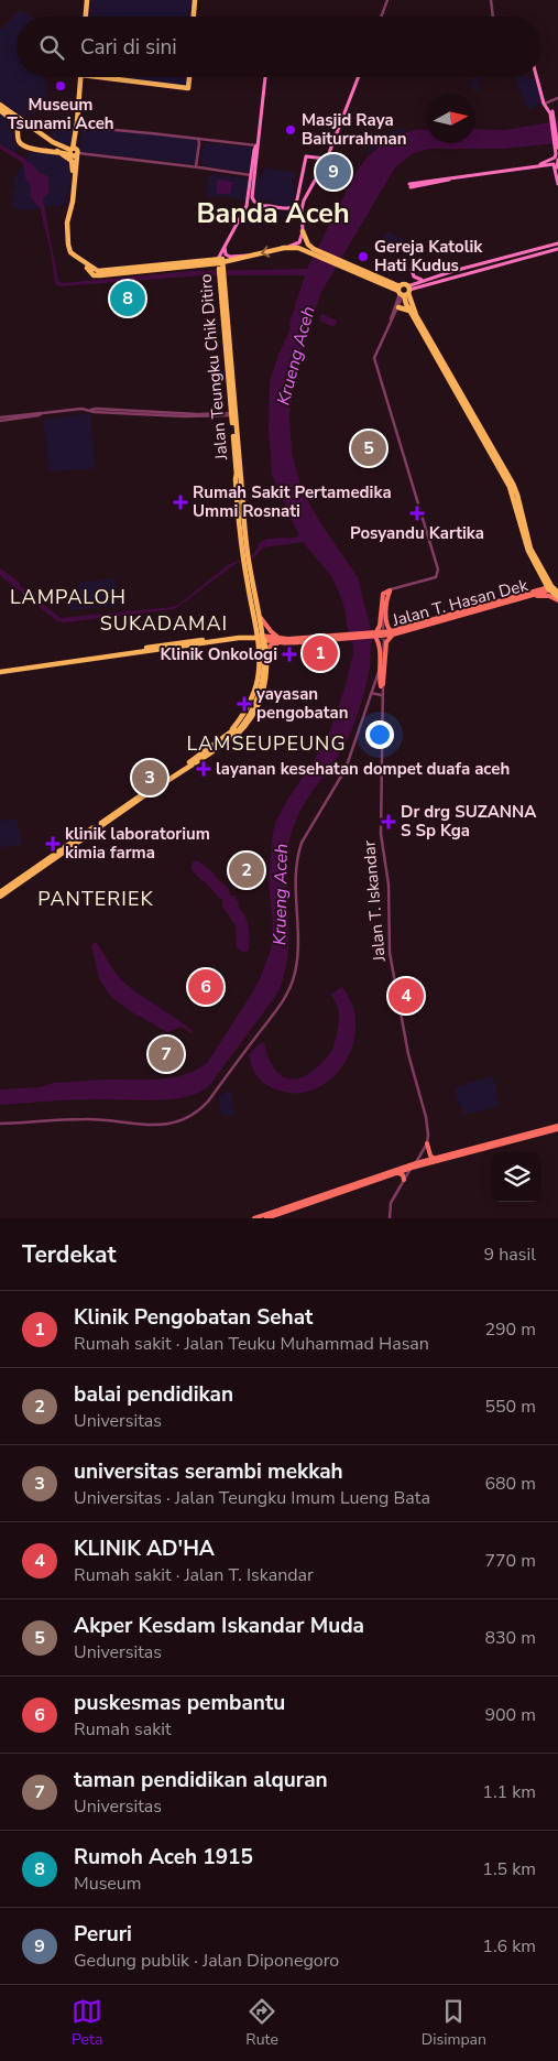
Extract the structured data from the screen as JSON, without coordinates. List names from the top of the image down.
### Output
{
  "streets": {
    "highway": ["Jalan Teungku Chik Ditiro"],
    "main road": ["Jalan T. Hasan Dek"],
    "street": ["Jalan T. Iskandar"]
  },
  "crossings": [
    ["Jalan Teungku Chik Ditiro", "Jalan T. Hasan Dek"]
  ],
  "districts": [
    "Banda Aceh",
    "LAMPALOH",
    "SUKADAMAI",
    "LAMSEUPEUNG",
    "PANTERIEK"
  ],
  "water": ["Krueng Aceh"],
  "places": {
    "other": ["Museum Tsunami Aceh", "Masjid Raya Baiturrahman", "Gereja Katolik Hati Kudus"],
    "health": [
      "Rumah Sakit Pertamedika Ummi Rosnati",
      "Posyandu Kartika",
      "Klinik Onkologi",
      "yayasan pengobatan",
      "layanan kesehatan dompet duafa aceh",
      "Dr drg SUZANNA S Sp Kga",
      "klinik laboratorium kimia farma"
    ]
  },
  "north": "right",
  "page": {
    "search": "Cari di sini",
    "pins": [
      "9",
      "8",
      "5",
      "1",
      "3",
      "2",
      "6",
      "4",
      "7"
    ],
    "heading": ["Terdekat", "9 hasil"],
    "list": [
      {
        "mark": "1",
        "name": "Klinik Pengobatan Sehat",
        "note": "Rumah sakit · Jalan Teuku Muhammad Hasan",
        "value": "290 m"
      },
      {
        "mark": "2",
        "name": "balai pendidikan",
        "note": "Universitas",
        "value": "550 m"
      },
      {
        "mark": "3",
        "name": "universitas serambi mekkah",
        "note": "Universitas · Jalan Teungku Imum Lueng Bata",
        "value": "680 m"
      },
      {
        "mark": "4",
        "name": "KLINIK AD'HA",
        "note": "Rumah sakit · Jalan T. Iskandar",
        "value": "770 m"
      },
      {
        "mark": "5",
        "name": "Akper Kesdam Iskandar Muda",
        "note": "Universitas",
        "value": "830 m"
      },
      {
        "mark": "6",
        "name": "puskesmas pembantu",
        "note": "Rumah sakit",
        "value": "900 m"
      },
      {
        "mark": "7",
        "name": "taman pendidikan alquran",
        "note": "Universitas",
        "value": "1.1 km"
      },
      {
        "mark": "8",
        "name": "Rumoh Aceh 1915",
        "note": "Museum",
        "value": "1.5 km"
      },
      {
        "mark": "9",
        "name": "Peruri",
        "note": "Gedung publik · Jalan Diponegoro",
        "value": "1.6 km"
      }
    ],
    "nav": ["Peta", "Rute", "Disimpan"]
  }
}
